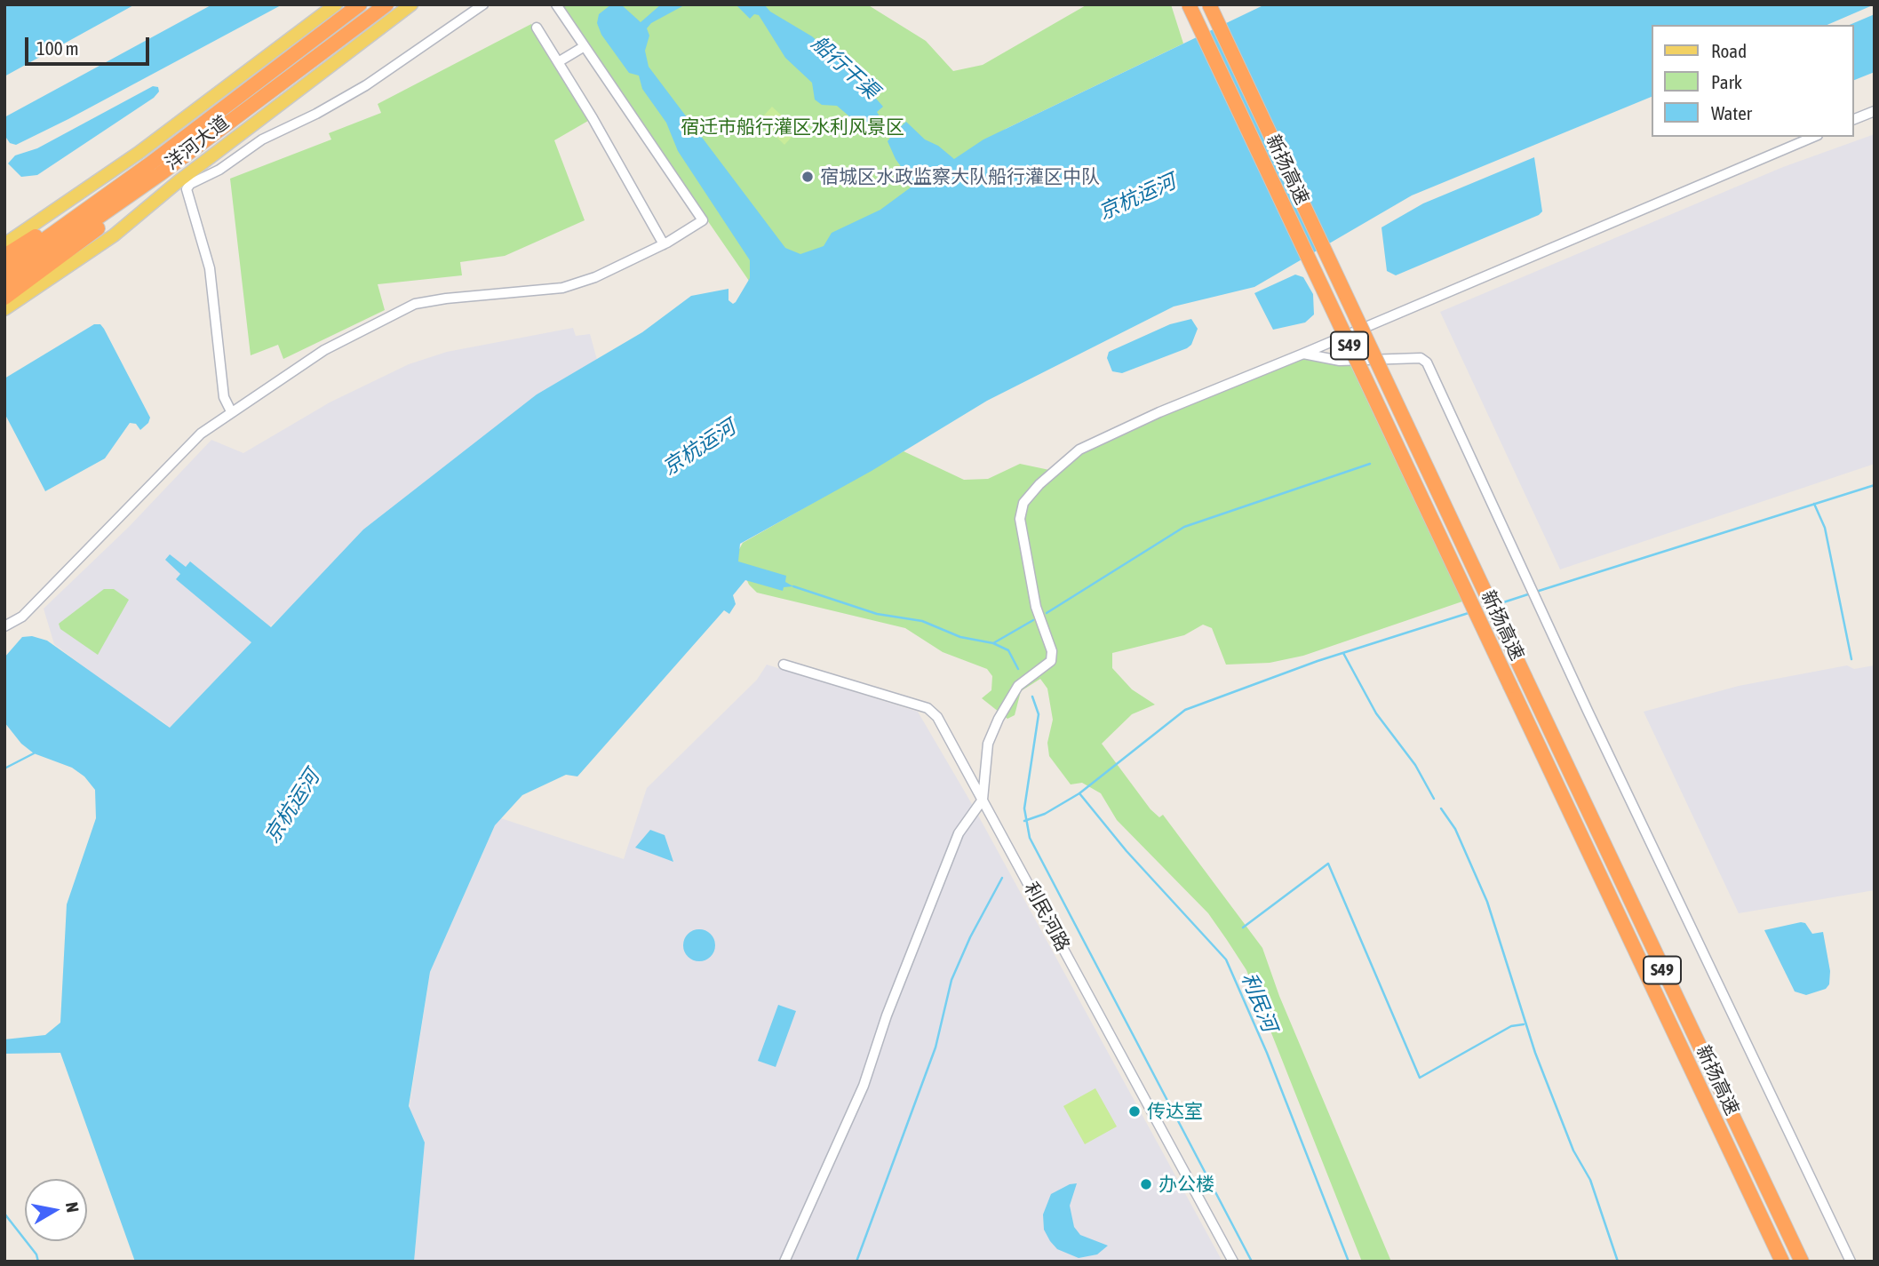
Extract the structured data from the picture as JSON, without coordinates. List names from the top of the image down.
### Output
{
  "streets": {
    "highway": ["洋河大道", "新扬高速", "S49"],
    "street": ["利民河路"]
  },
  "water": ["船行干渠", "京杭运河", "利民河"],
  "parks": ["宿迁市船行灌区水利风景区"],
  "places": ["宿城区水政监察大队船行灌区中队", "传达室", "办公楼"],
  "legend": ["Road", "Park", "Water"],
  "scale_bar": "100 m",
  "north": "right"
}
